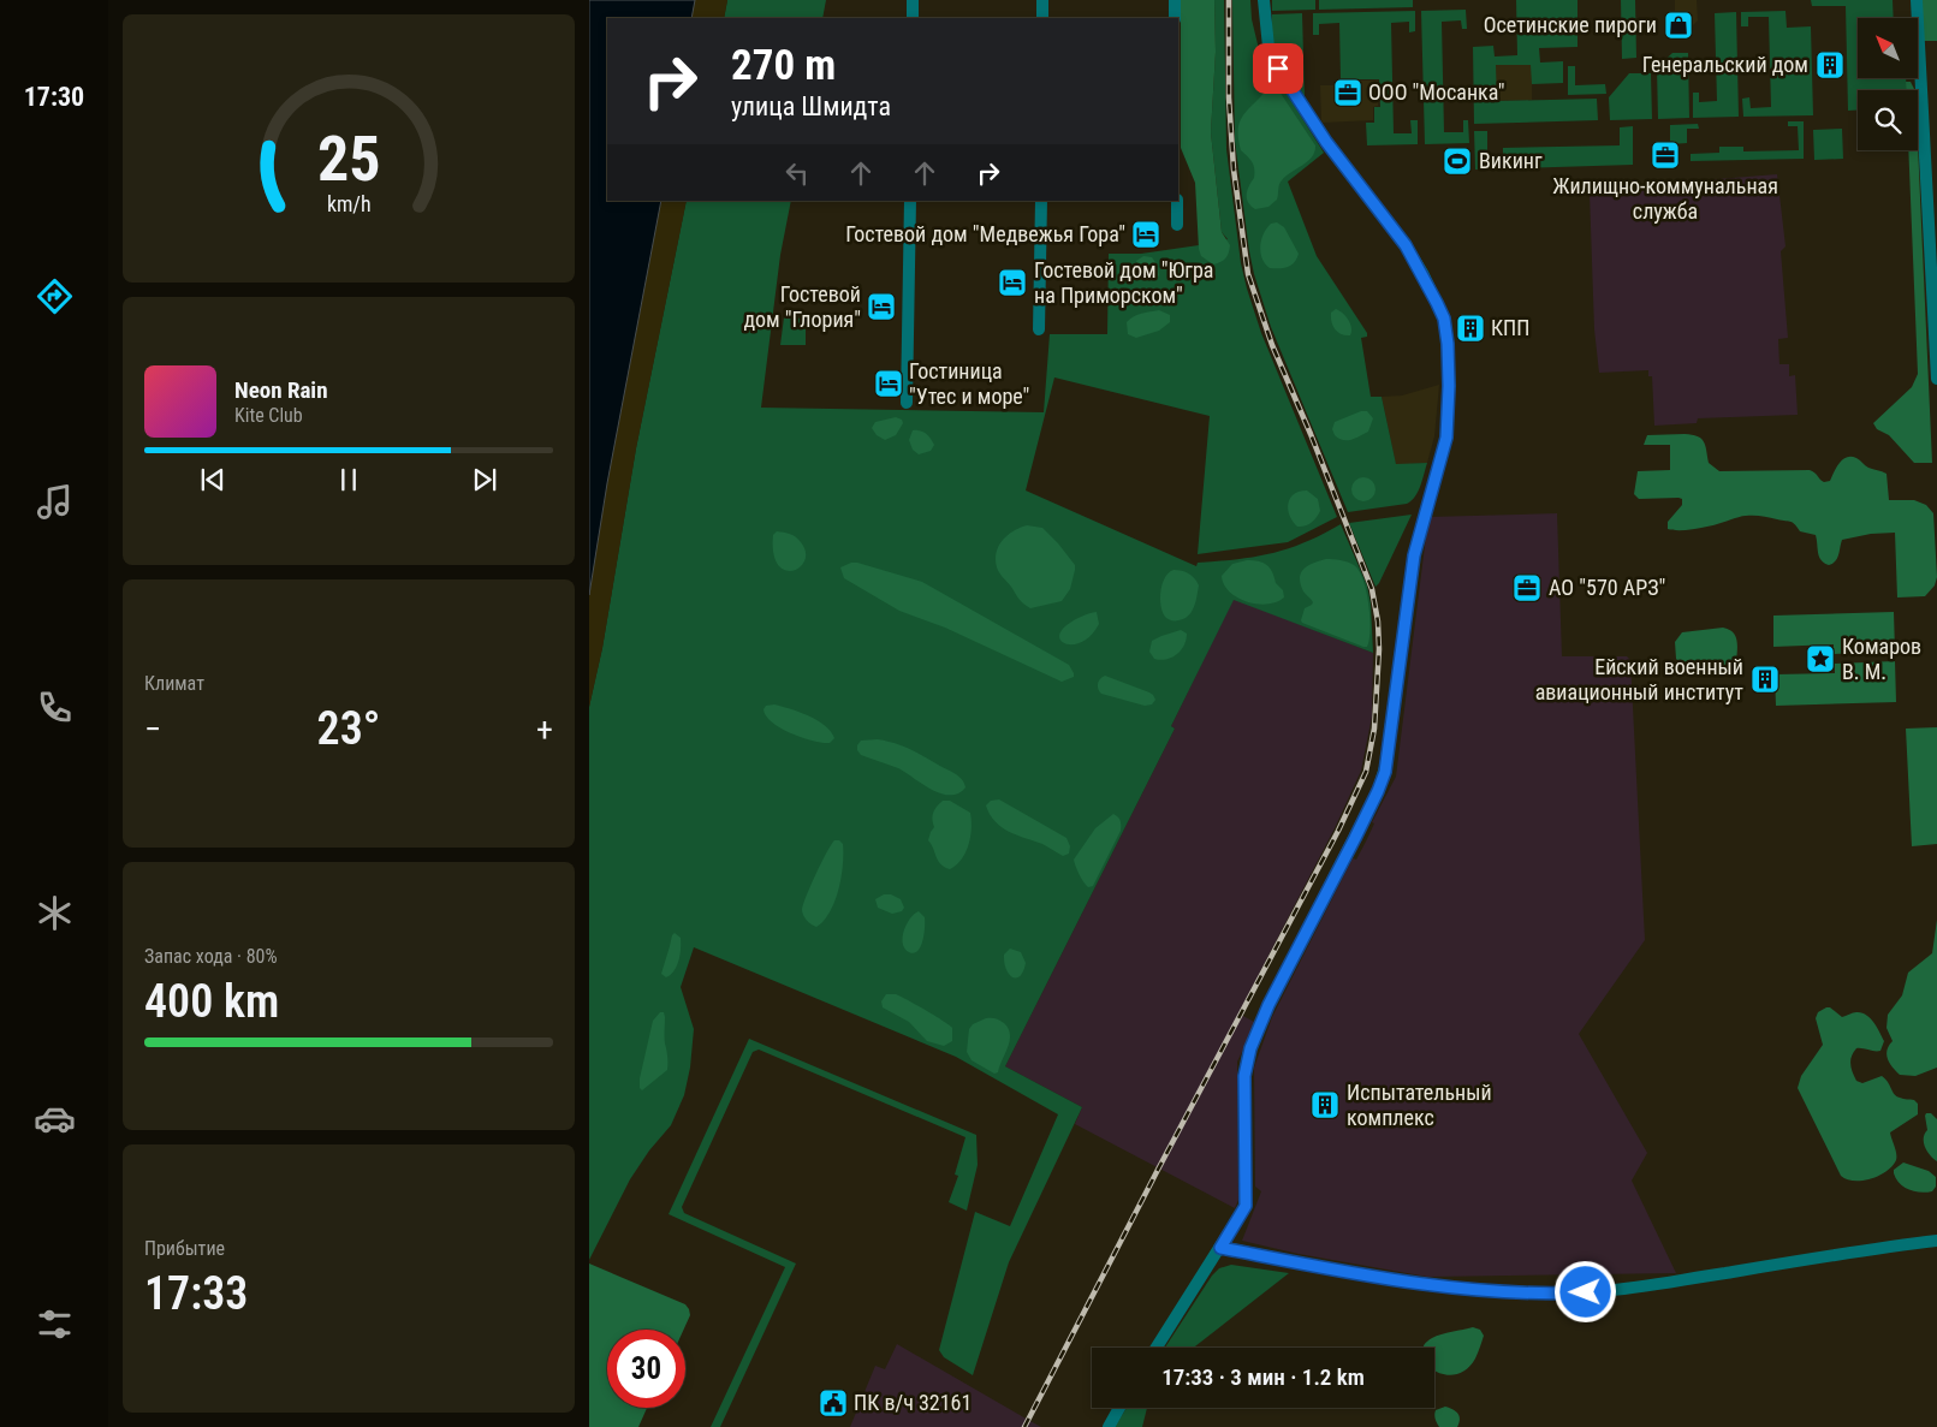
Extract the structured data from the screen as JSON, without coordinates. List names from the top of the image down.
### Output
{
  "places": {
    "shop": ["Осетинские пироги"],
    "building": [
      "Генеральский дом",
      "КПП",
      "Ейский военный авиационный институт",
      "Испытательный комплекс"
    ],
    "office": ["ООО \"Мосанка\"", "Жилищно-коммунальная служба", "АО \"570 АРЗ\""],
    "sports": ["Викинг"],
    "hotel": [
      "Гостевой дом \"Медвежья Гора\"",
      "Гостевой дом \"Югра на Приморском\"",
      "Гостевой дом \"Глория\"",
      "Гостиница \"Утес и море\""
    ],
    "place": ["Комаров В. М."],
    "public building": ["ПК в/ч 32161"]
  },
  "north": "top left",
  "page": {
    "tabs": "17:30",
    "turn": ["270 m", "улица Шмидта"],
    "song": ["Neon Rain", "Kite Club"],
    "tile": [
      "Климат",
      ["Запас хода · 80%", "400 km"],
      ["Прибытие", "17:33"]
    ],
    "heat": ["−", "23°", "+"],
    "limit": "30",
    "trip": "17:33 · 3 мин · 1.2 km",
    "gauge": ["25", "km/h"]
  }
}
